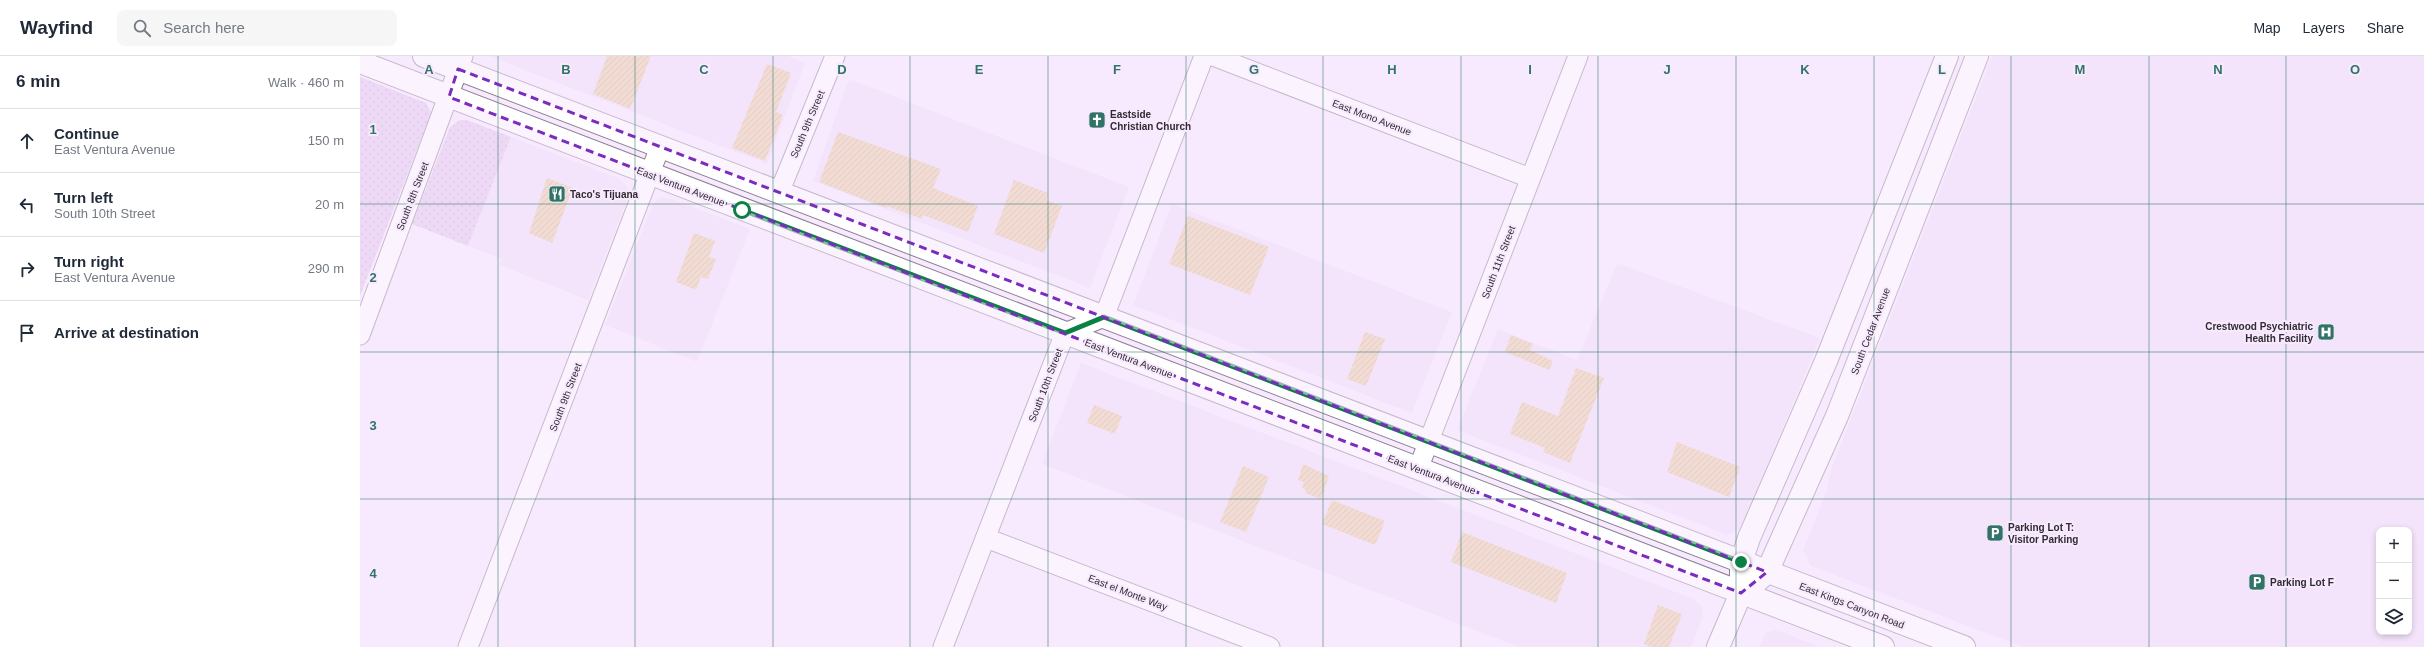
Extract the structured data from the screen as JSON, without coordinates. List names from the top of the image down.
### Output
{
  "streets": {
    "main road": ["East Ventura Avenue", "South Cedar Avenue", "East Kings Canyon Road"],
    "street": [
      "East Mono Avenue",
      "South 9th Street",
      "South 8th Street",
      "South 11th Street",
      "South 10th Street",
      "East el Monte Way"
    ]
  },
  "crossings": [
    ["East Mono Avenue", "South 11th Street"],
    ["South 9th Street", "East Ventura Avenue"],
    ["East Ventura Avenue", "South 8th Street"],
    ["East Ventura Avenue", "South 11th Street"],
    ["East Ventura Avenue", "South Cedar Avenue"],
    ["East Ventura Avenue", "South 10th Street"],
    ["South Cedar Avenue", "East Kings Canyon Road"],
    ["South 10th Street", "East el Monte Way"]
  ],
  "places": {
    "church": ["Eastside Christian Church"],
    "restaurant": ["Taco's Tijuana"],
    "hospital": ["Crestwood Psychiatric Health Facility"],
    "parking": ["Parking Lot T: Visitor Parking", "Parking Lot F"]
  },
  "page": {
    "header": "Wayfind",
    "search": "Search here",
    "nav": ["Map", "Layers", "Share"],
    "heading": ["6 min", "Walk · 460 m"],
    "list": [
      ["Continue", "East Ventura Avenue", "150 m"],
      ["Turn left", "South 10th Street", "20 m"],
      ["Turn right", "East Ventura Avenue", "290 m"],
      "Arrive at destination"
    ],
    "map_buttons": ["+", "−"]
  },
  "grid": {
    "columns": [
      "A",
      "B",
      "C",
      "D",
      "E",
      "F",
      "G",
      "H",
      "I",
      "J",
      "K",
      "L",
      "M",
      "N",
      "O"
    ],
    "rows": [
      "1",
      "2",
      "3",
      "4"
    ]
  }
}
